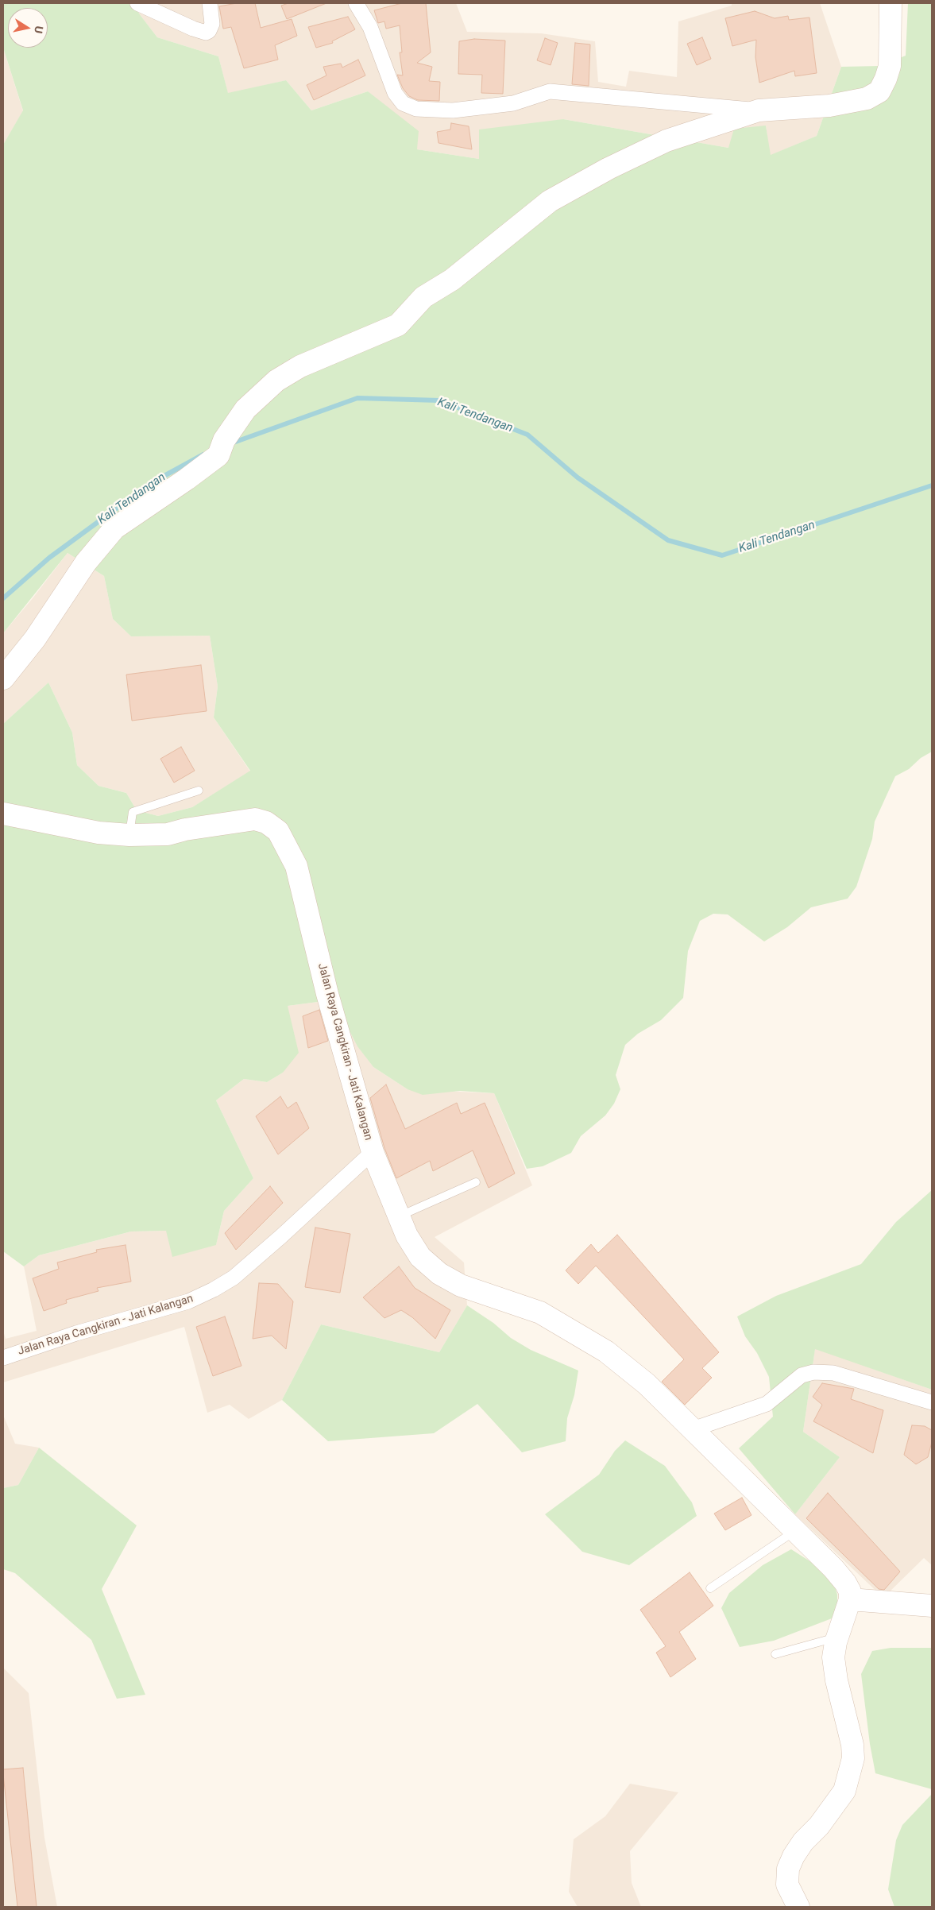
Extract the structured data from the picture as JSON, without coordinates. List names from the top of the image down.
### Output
{
  "streets": {
    "street": ["Jalan Raya Cangkiran - Jati Kalangan"]
  },
  "water": ["Kali Tendangan"],
  "north": "right"
}
